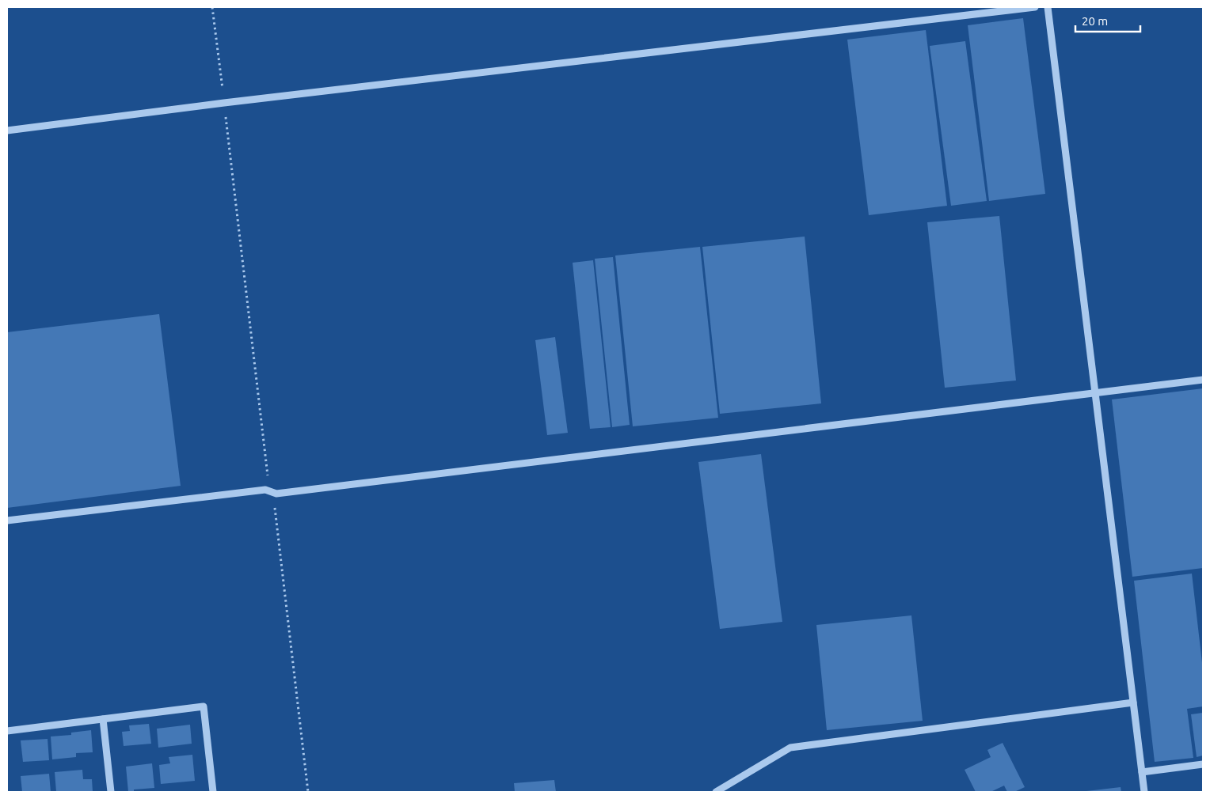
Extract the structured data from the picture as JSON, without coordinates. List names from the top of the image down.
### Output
{
  "scale_bar": "20 m"
}
